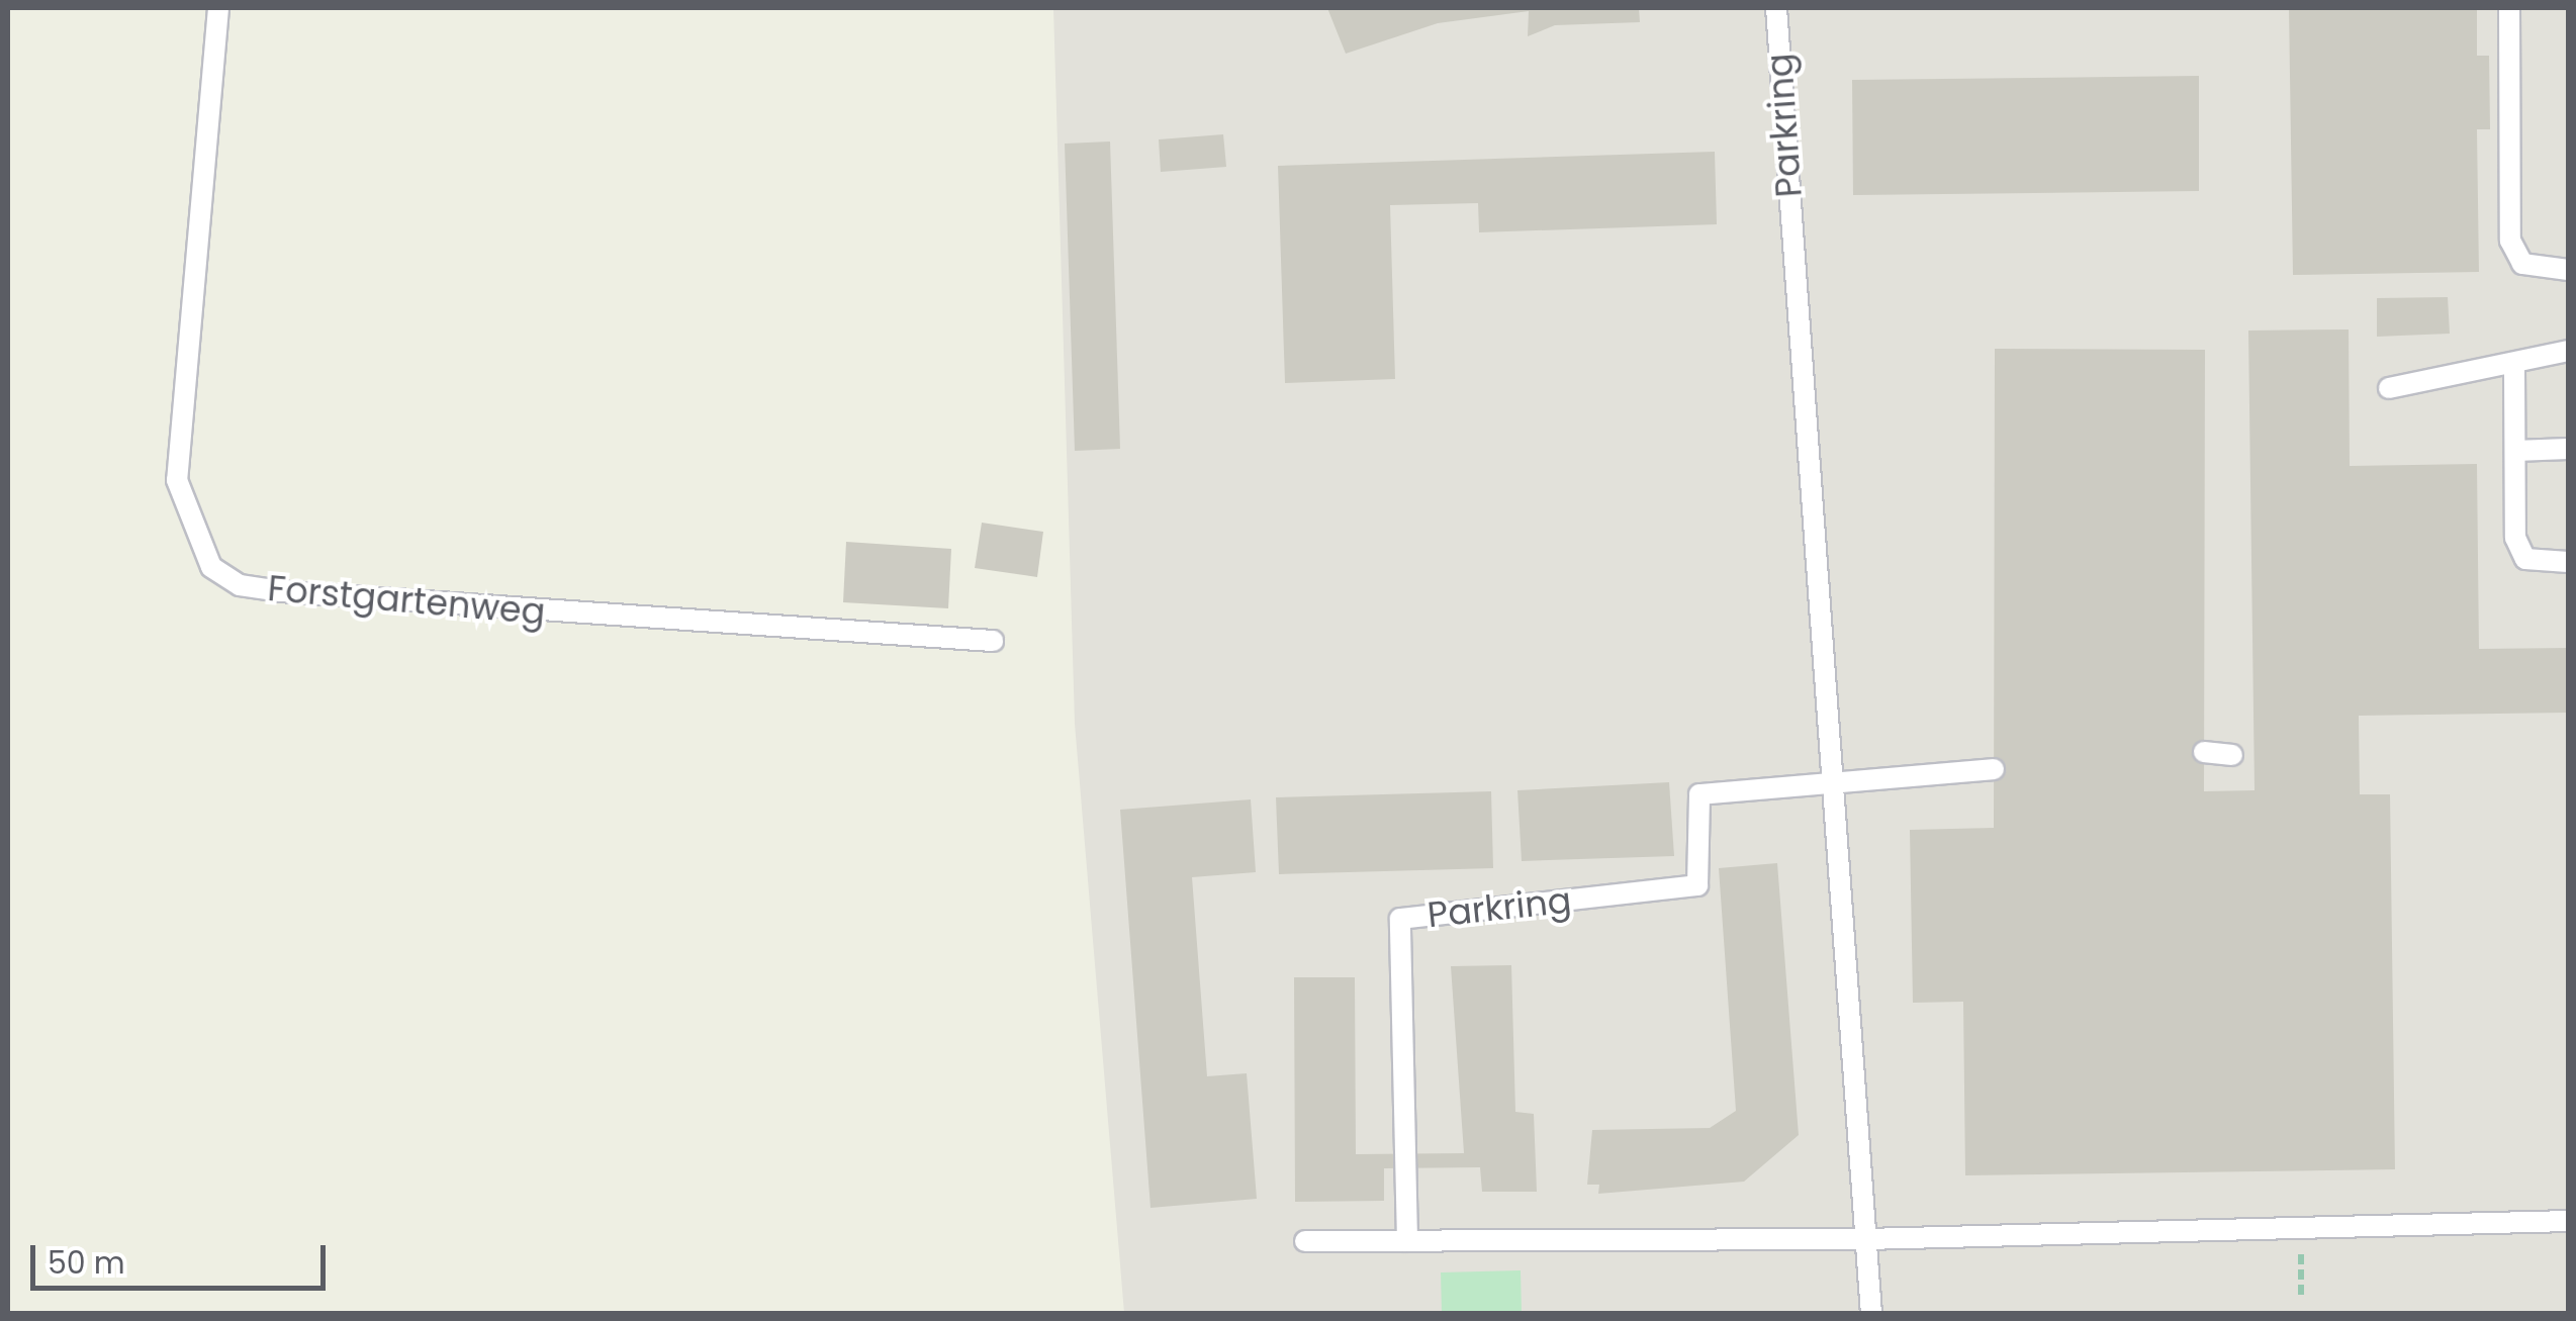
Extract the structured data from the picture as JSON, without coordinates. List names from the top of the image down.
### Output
{
  "streets": {
    "lane": ["Parkring", "Forstgartenweg"]
  },
  "scale_bar": "50 m"
}
